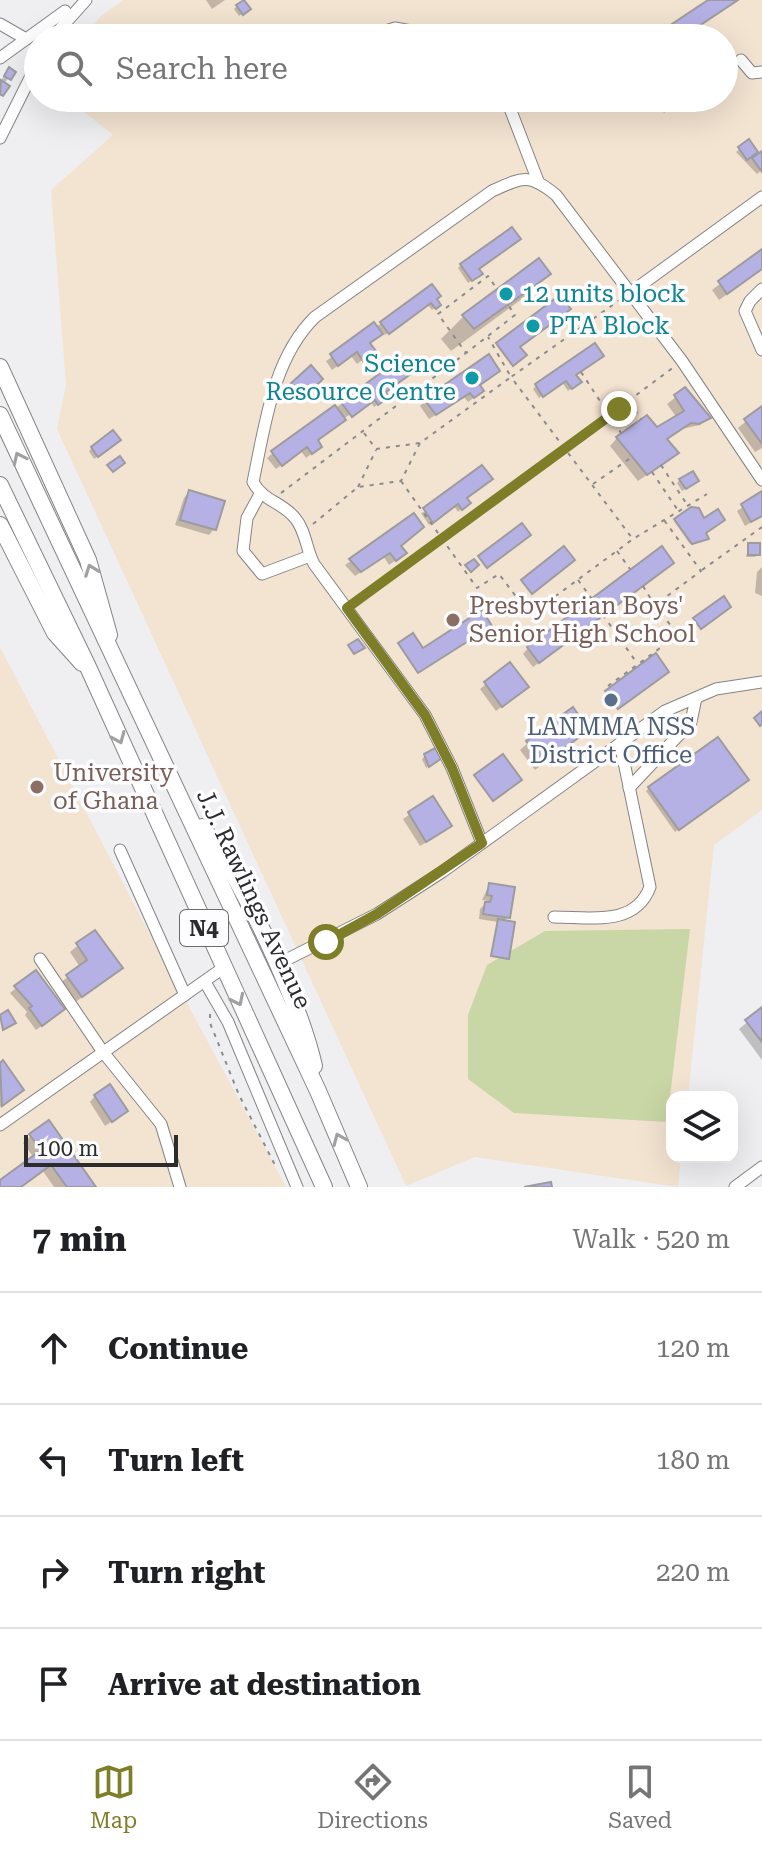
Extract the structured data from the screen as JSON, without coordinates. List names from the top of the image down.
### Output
{
  "streets": {
    "highway": ["J.J. Rawlings Avenue", "N4"]
  },
  "places": [
    "12 units block",
    "PTA Block",
    "Science Resource Centre",
    "Presbyterian Boys' Senior High School",
    "LANMMA NSS District Office",
    "University of Ghana"
  ],
  "scale_bar": "100 m",
  "page": {
    "search": "Search here",
    "scale": "100 m",
    "heading": ["7 min", "Walk · 520 m"],
    "list": [
      ["Continue", "120 m"],
      ["Turn left", "180 m"],
      ["Turn right", "220 m"],
      "Arrive at destination"
    ],
    "nav": ["Map", "Directions", "Saved"]
  }
}
